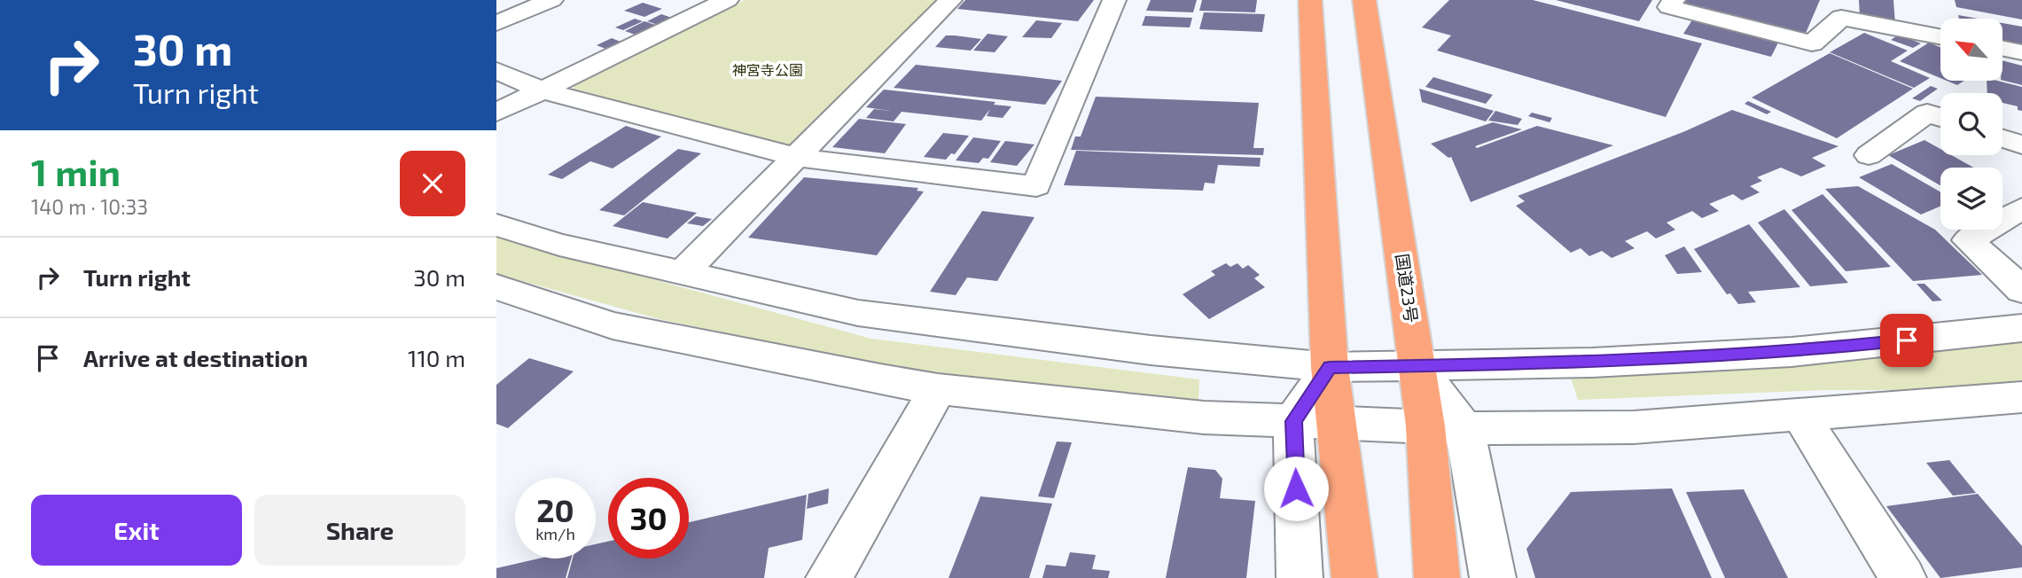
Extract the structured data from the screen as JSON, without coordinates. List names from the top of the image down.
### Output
{
  "streets": {
    "highway": ["国道23号"]
  },
  "parks": ["神宮寺公園"],
  "north": "top left",
  "page": {
    "turn": ["30 m", "Turn right"],
    "heading": ["1 min", "140 m · 10:33"],
    "list": [
      {
        "name": "Turn right",
        "value": "30 m"
      },
      {
        "name": "Arrive at destination",
        "value": "110 m"
      }
    ],
    "speed": "20 km/h",
    "limit": "30",
    "buttons": ["Exit", "Share"]
  }
}
